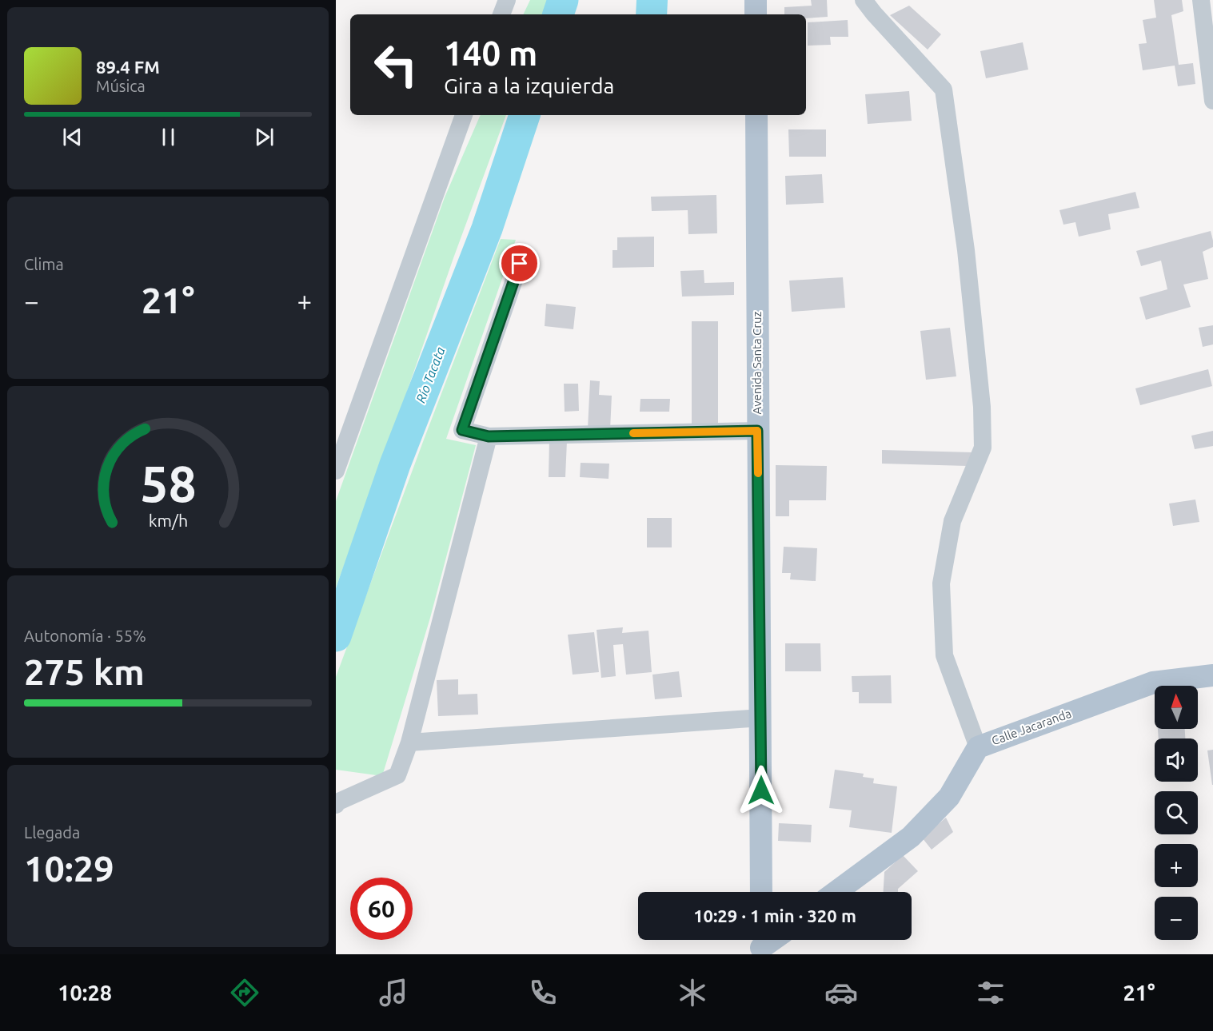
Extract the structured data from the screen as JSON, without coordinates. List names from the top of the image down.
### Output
{
  "streets": {
    "main road": ["Avenida Santa Cruz", "Calle Jacaranda"]
  },
  "water": ["Río Tacata"],
  "north": "top",
  "page": {
    "turn": ["140 m", "Gira a la izquierda"],
    "song": ["89.4 FM", "Música"],
    "tile": [
      "Clima",
      ["Autonomía · 55%", "275 km"],
      ["Llegada", "10:29"]
    ],
    "heat": ["−", "21°", "+"],
    "map_buttons": ["+", "−"],
    "limit": "60",
    "trip": "10:29 · 1 min · 320 m",
    "tabs": ["10:28", "21°"],
    "gauge": ["58", "km/h"]
  }
}
